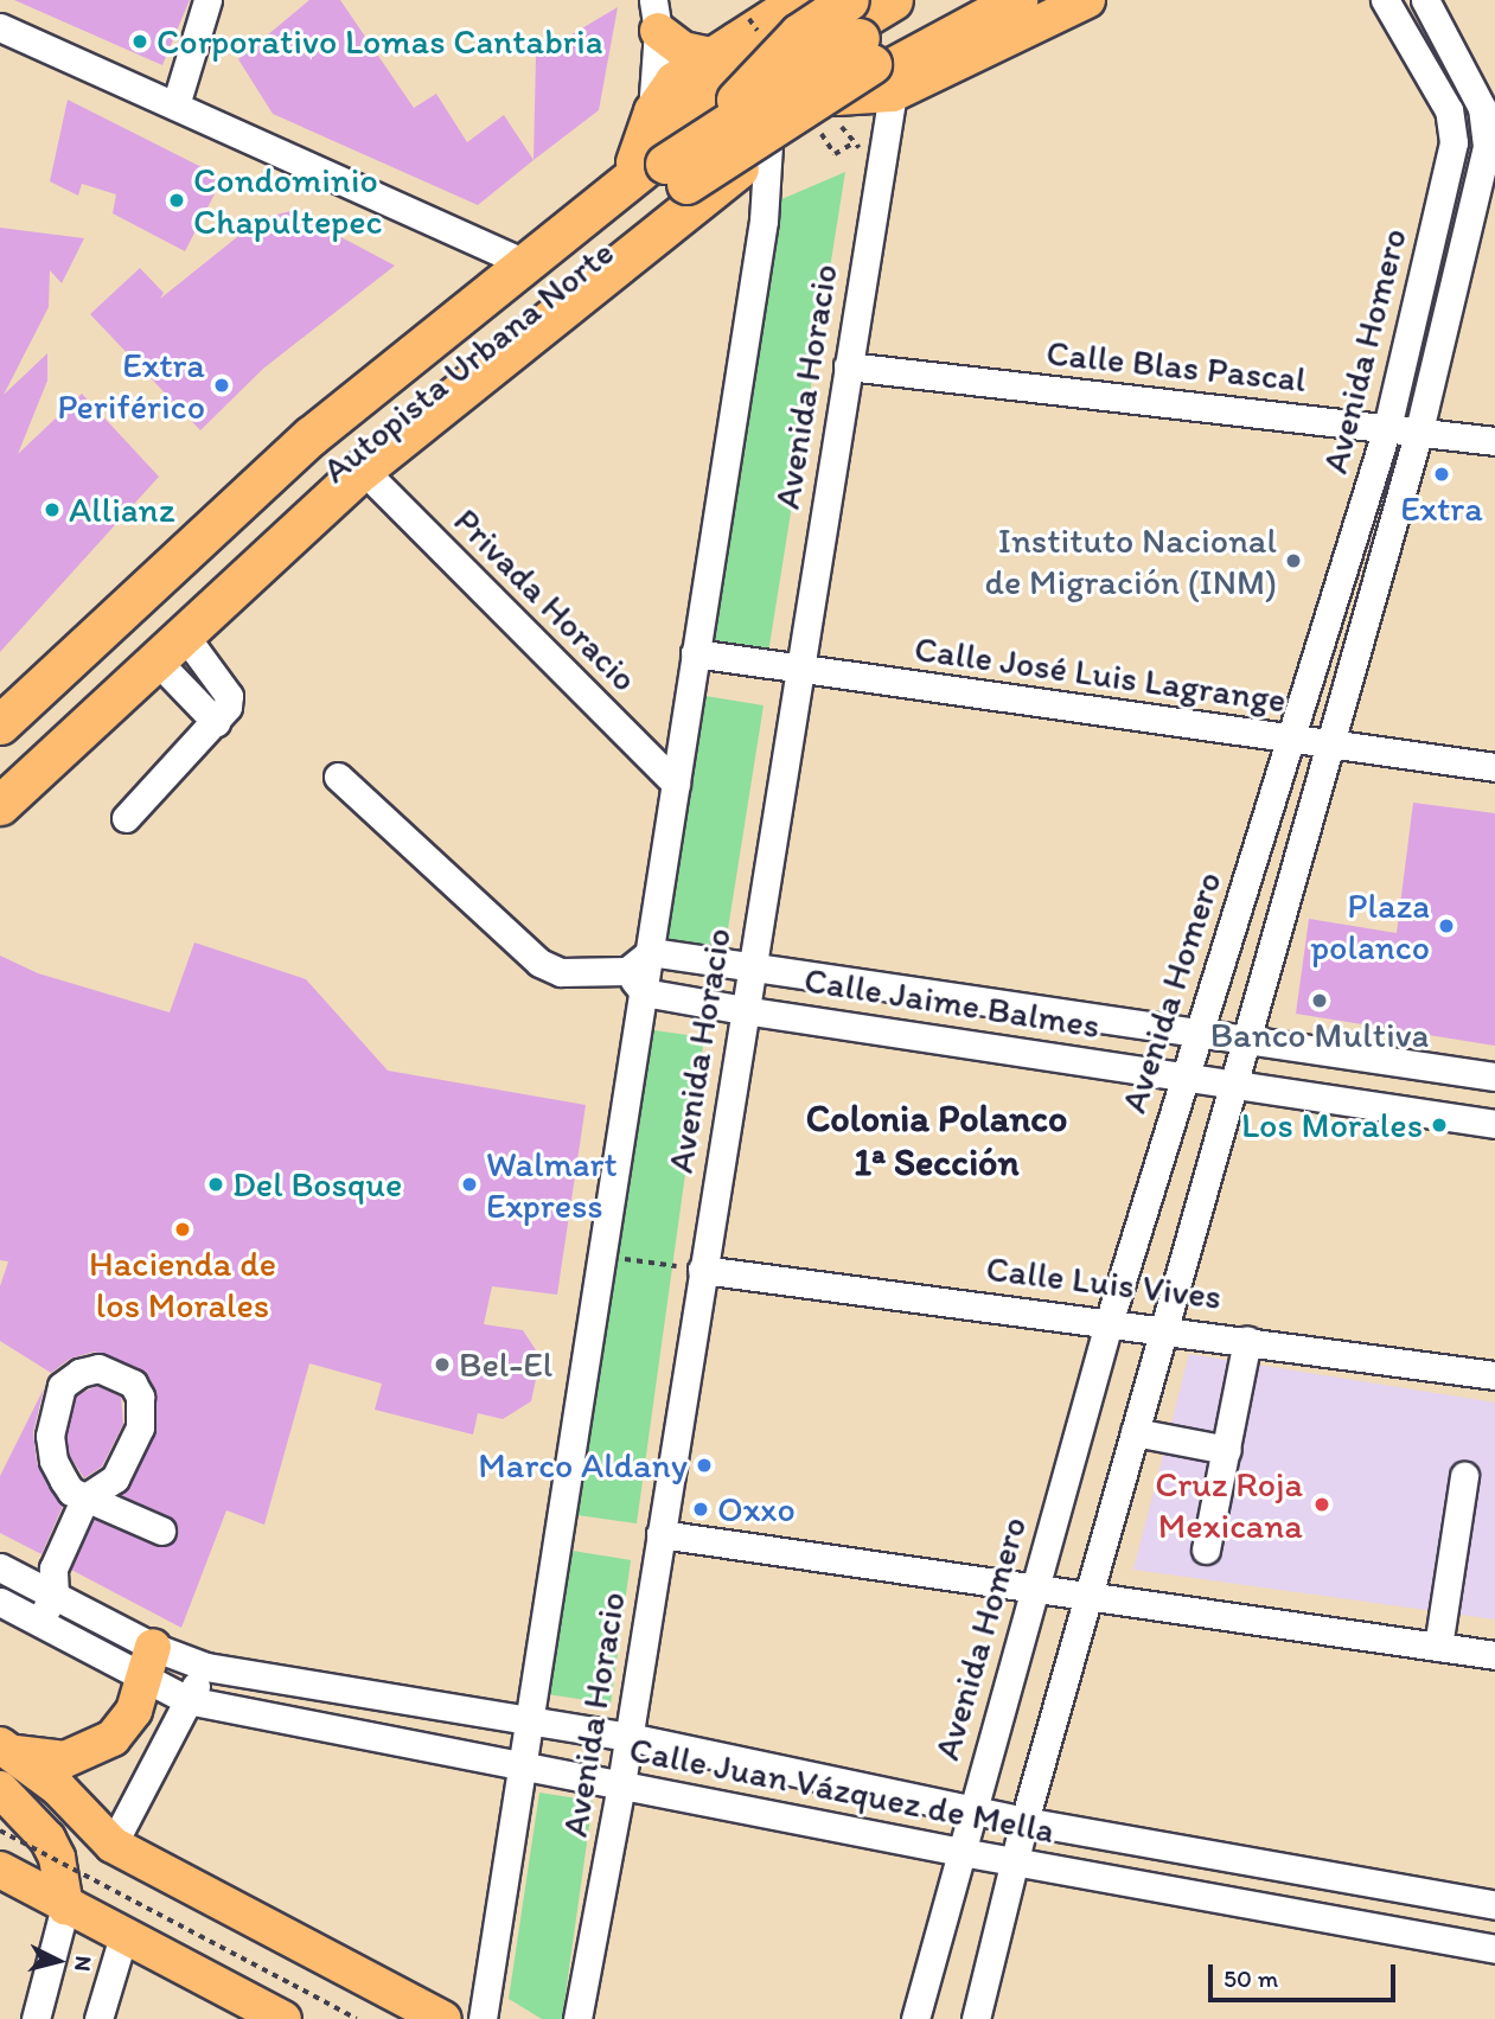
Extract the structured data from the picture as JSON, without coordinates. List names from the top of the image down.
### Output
{
  "streets": {
    "highway": ["Autopista Urbana Norte"],
    "street": [
      "Avenida Homero",
      "Calle Blas Pascal",
      "Avenida Horacio",
      "Privada Horacio",
      "Calle José Luis Lagrange",
      "Calle Jaime Balmes",
      "Calle Luis Vives",
      "Calle Juan Vázquez de Mella"
    ]
  },
  "crossings": [
    ["Avenida Homero", "Calle Blas Pascal"],
    ["Avenida Homero", "Calle José Luis Lagrange"],
    ["Avenida Homero", "Calle Jaime Balmes"],
    ["Avenida Homero", "Calle Luis Vives"],
    ["Avenida Homero", "Calle Juan Vázquez de Mella"],
    ["Calle Blas Pascal", "Avenida Horacio"],
    ["Avenida Horacio", "Privada Horacio"],
    ["Avenida Horacio", "Calle José Luis Lagrange"],
    ["Avenida Horacio", "Calle Jaime Balmes"],
    ["Avenida Horacio", "Calle Luis Vives"],
    ["Avenida Horacio", "Calle Juan Vázquez de Mella"]
  ],
  "districts": ["Colonia Polanco 1ª Sección"],
  "places": [
    "Corporativo Lomas Cantabria",
    "Condominio Chapultepec",
    "Extra Periférico",
    "Extra",
    "Allianz",
    "Instituto Nacional de Migración (INM)",
    "Plaza polanco",
    "Banco Multiva",
    "Los Morales",
    "Del Bosque",
    "Walmart Express",
    "Hacienda de los Morales",
    "Bel-El",
    "Marco Aldany",
    "Cruz Roja Mexicana",
    "Oxxo"
  ],
  "scale_bar": "50 m",
  "north": "right"
}
